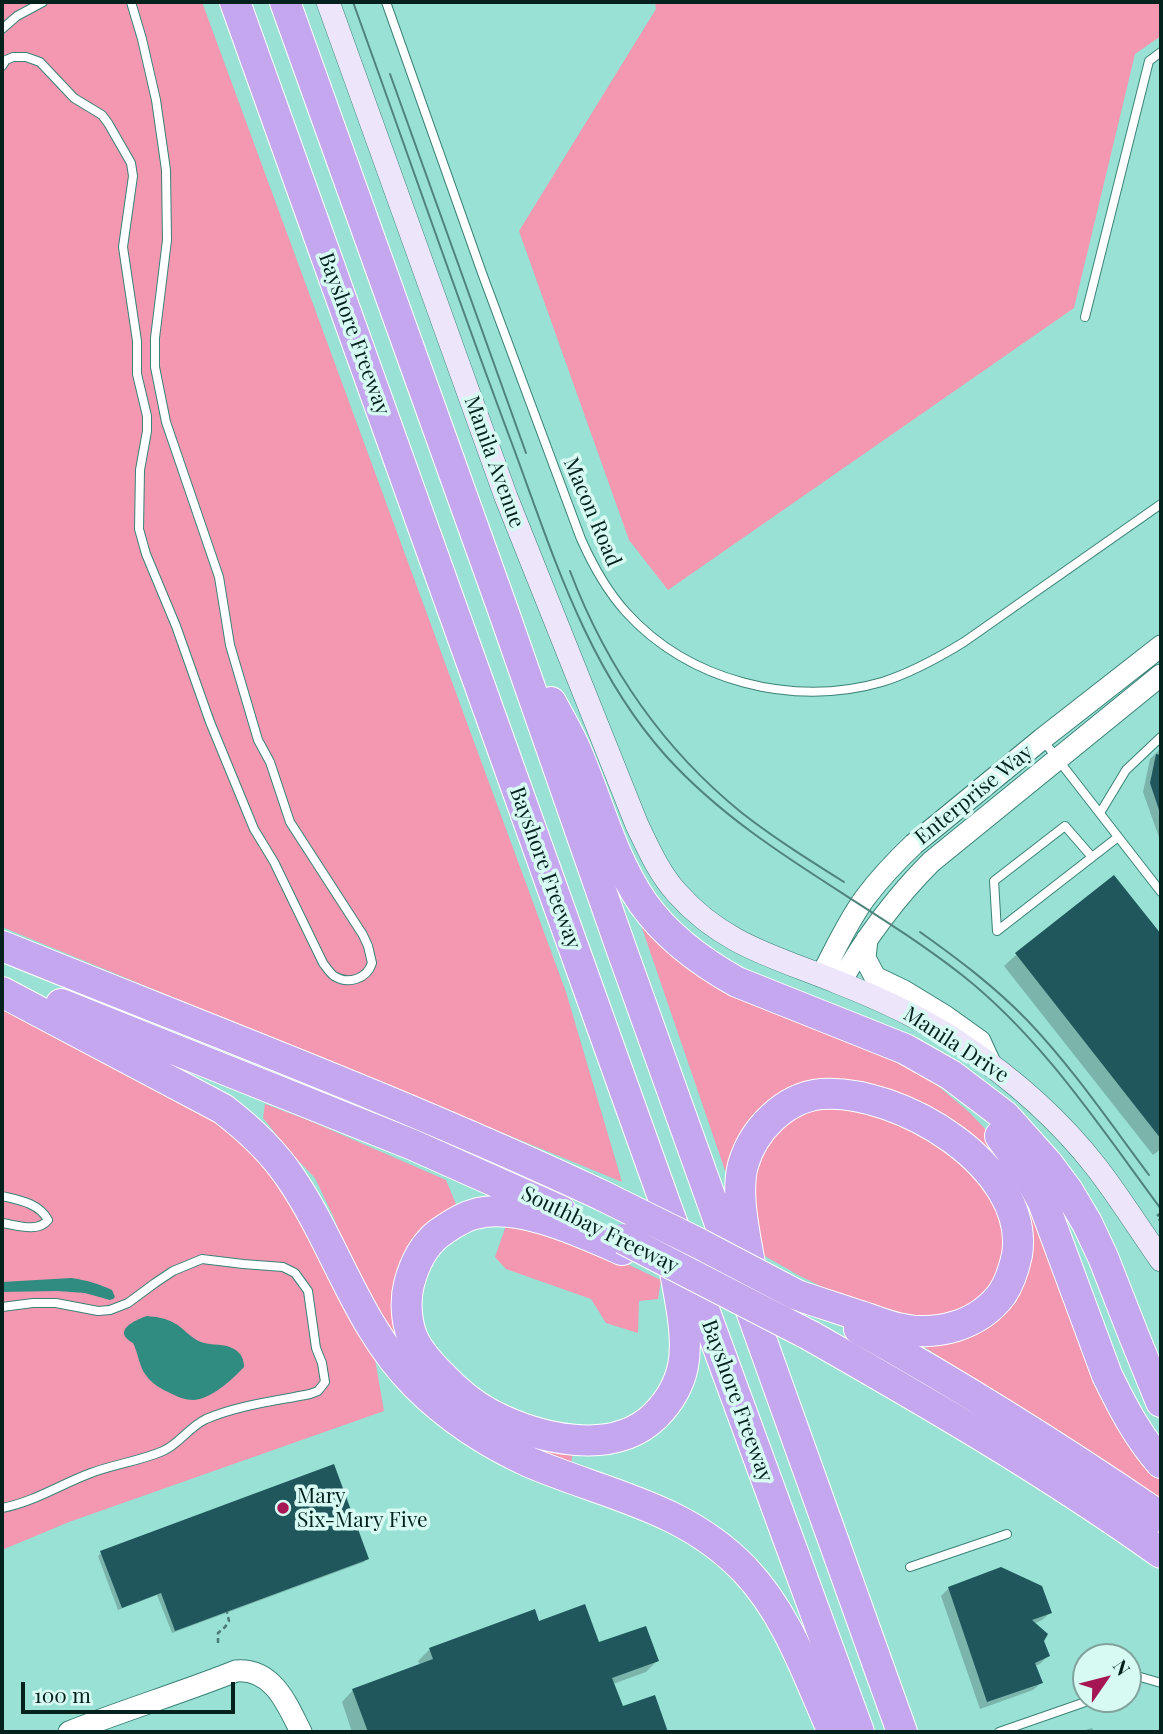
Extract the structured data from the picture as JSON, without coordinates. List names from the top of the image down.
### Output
{
  "streets": {
    "highway": ["Bayshore Freeway", "Southbay Freeway"],
    "main road": ["Manila Avenue", "Manila Drive"],
    "street": ["Enterprise Way"],
    "lane": ["Macon Road"]
  },
  "crossings": [
    ["Manila Avenue", "Manila Drive"],
    ["Enterprise Way", "Manila Drive"]
  ],
  "places": ["Mary Six-Mary Five"],
  "scale_bar": "100 m",
  "north": "top right"
}
